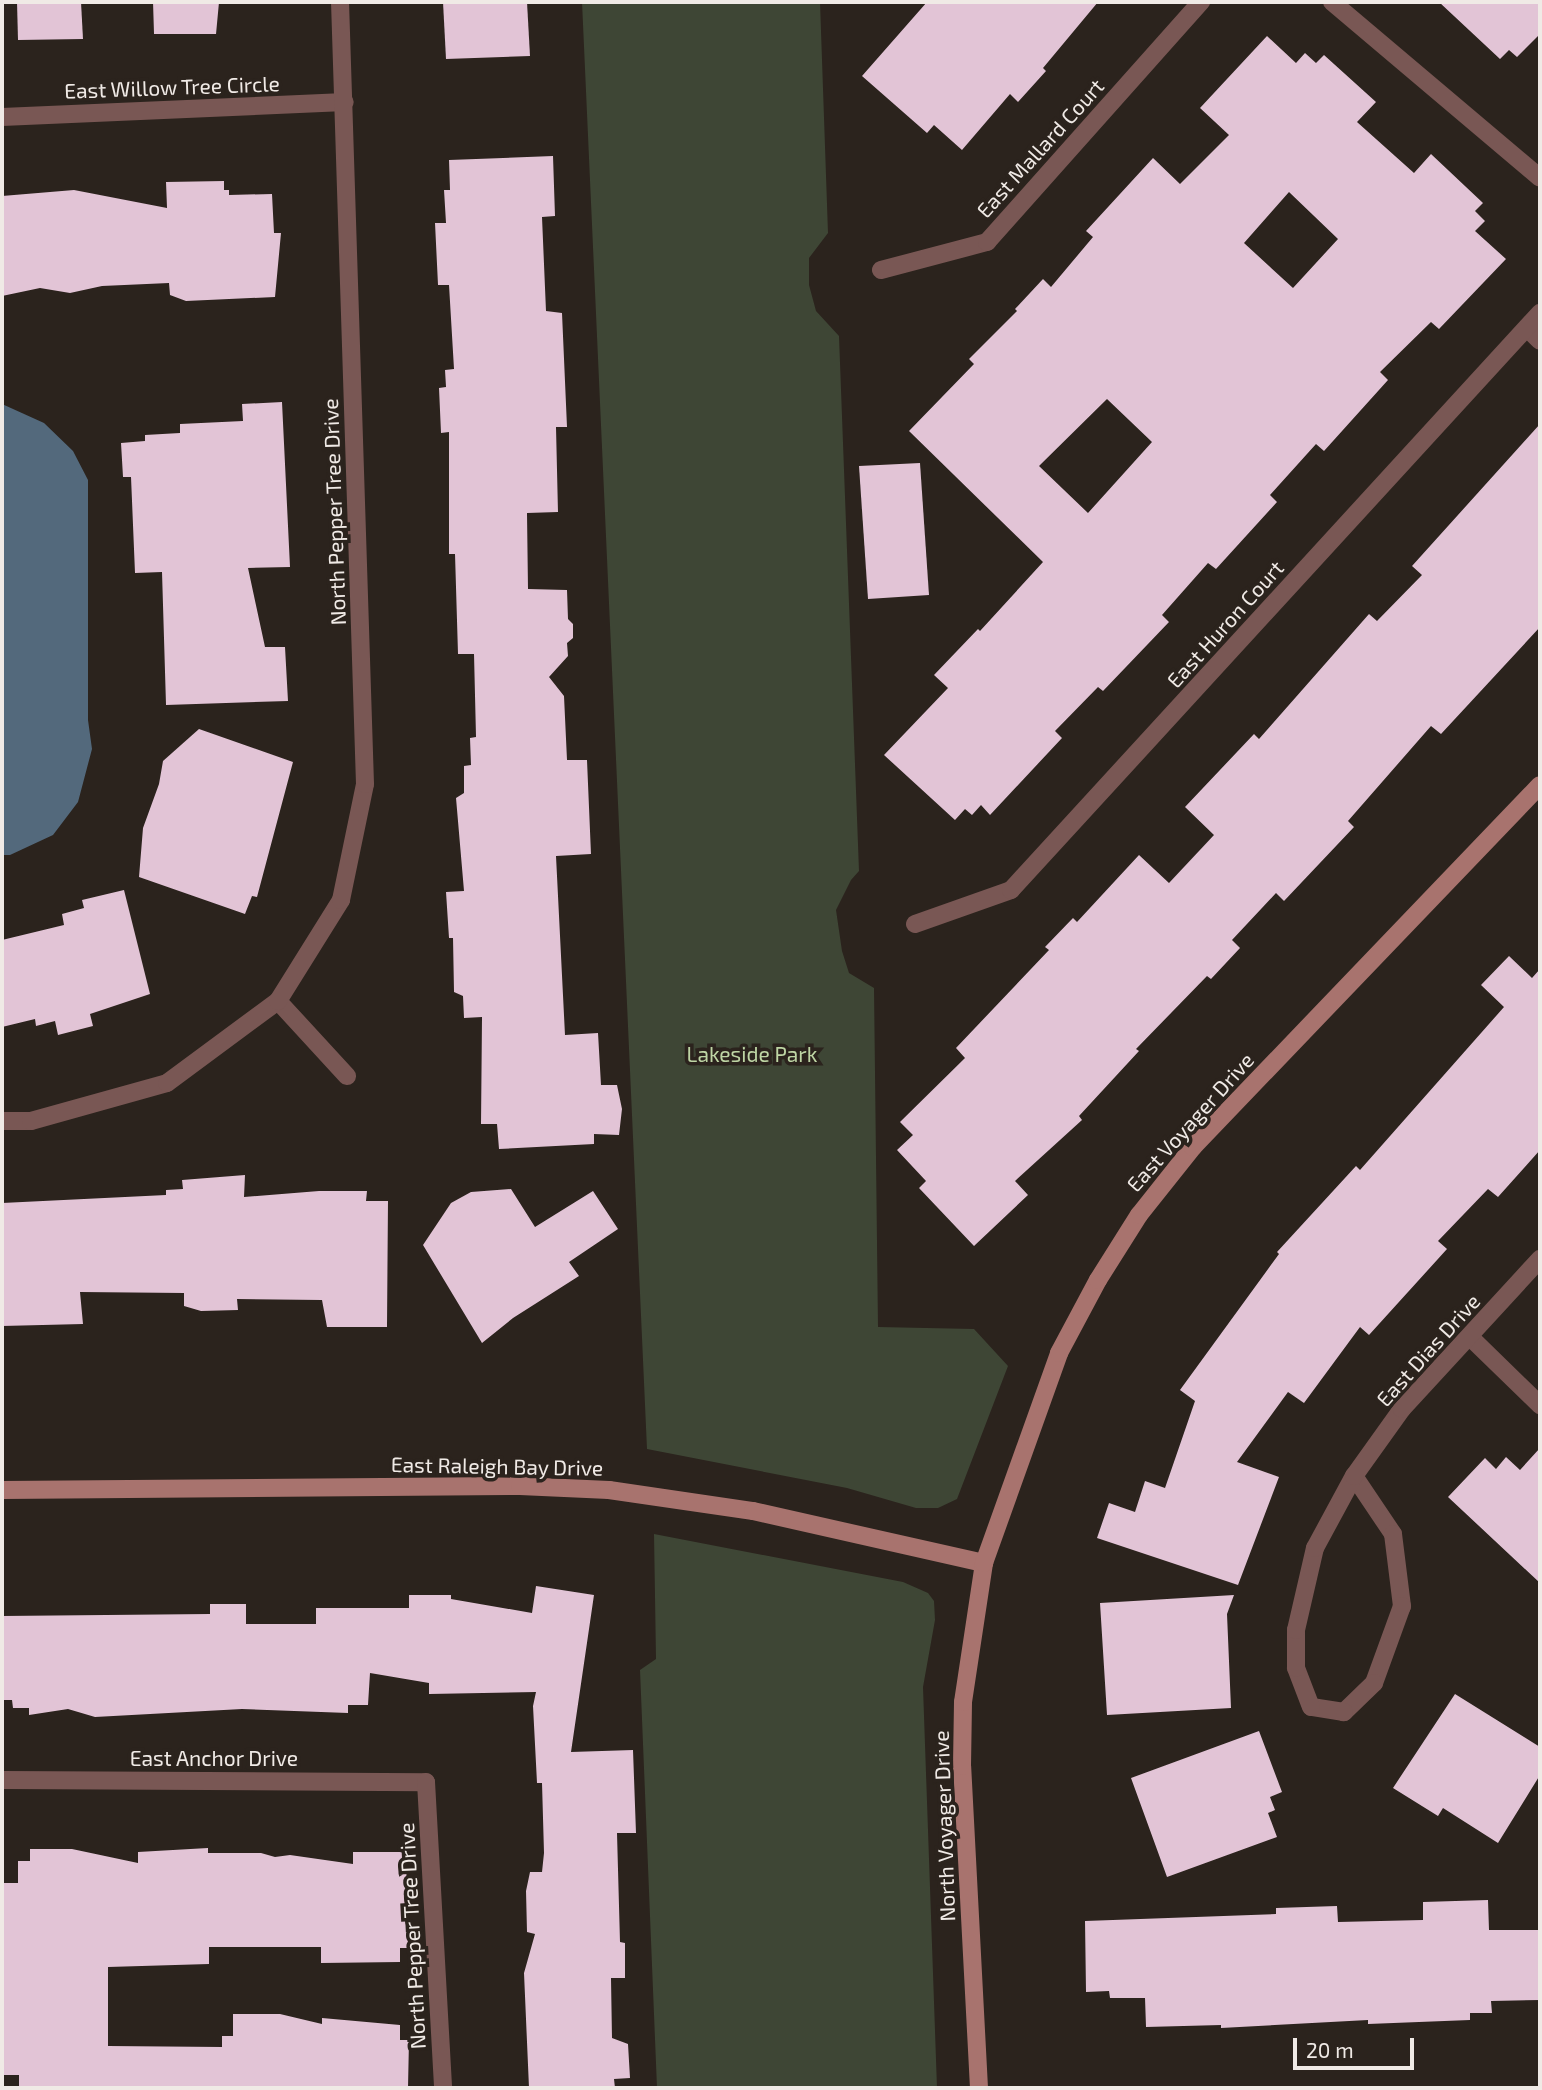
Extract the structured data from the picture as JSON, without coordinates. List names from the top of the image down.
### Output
{
  "streets": {
    "street": [
      "East Willow Tree Circle",
      "East Mallard Court",
      "North Pepper Tree Drive",
      "East Huron Court",
      "East Voyager Drive",
      "East Dias Drive",
      "East Raleigh Bay Drive",
      "East Anchor Drive",
      "North Voyager Drive"
    ]
  },
  "crossings": [
    ["East Willow Tree Circle", "North Pepper Tree Drive"],
    ["North Pepper Tree Drive", "East Anchor Drive"],
    ["East Voyager Drive", "East Raleigh Bay Drive"],
    ["East Voyager Drive", "North Voyager Drive"],
    ["East Raleigh Bay Drive", "North Voyager Drive"]
  ],
  "parks": ["Lakeside Park"],
  "scale_bar": "20 m"
}
